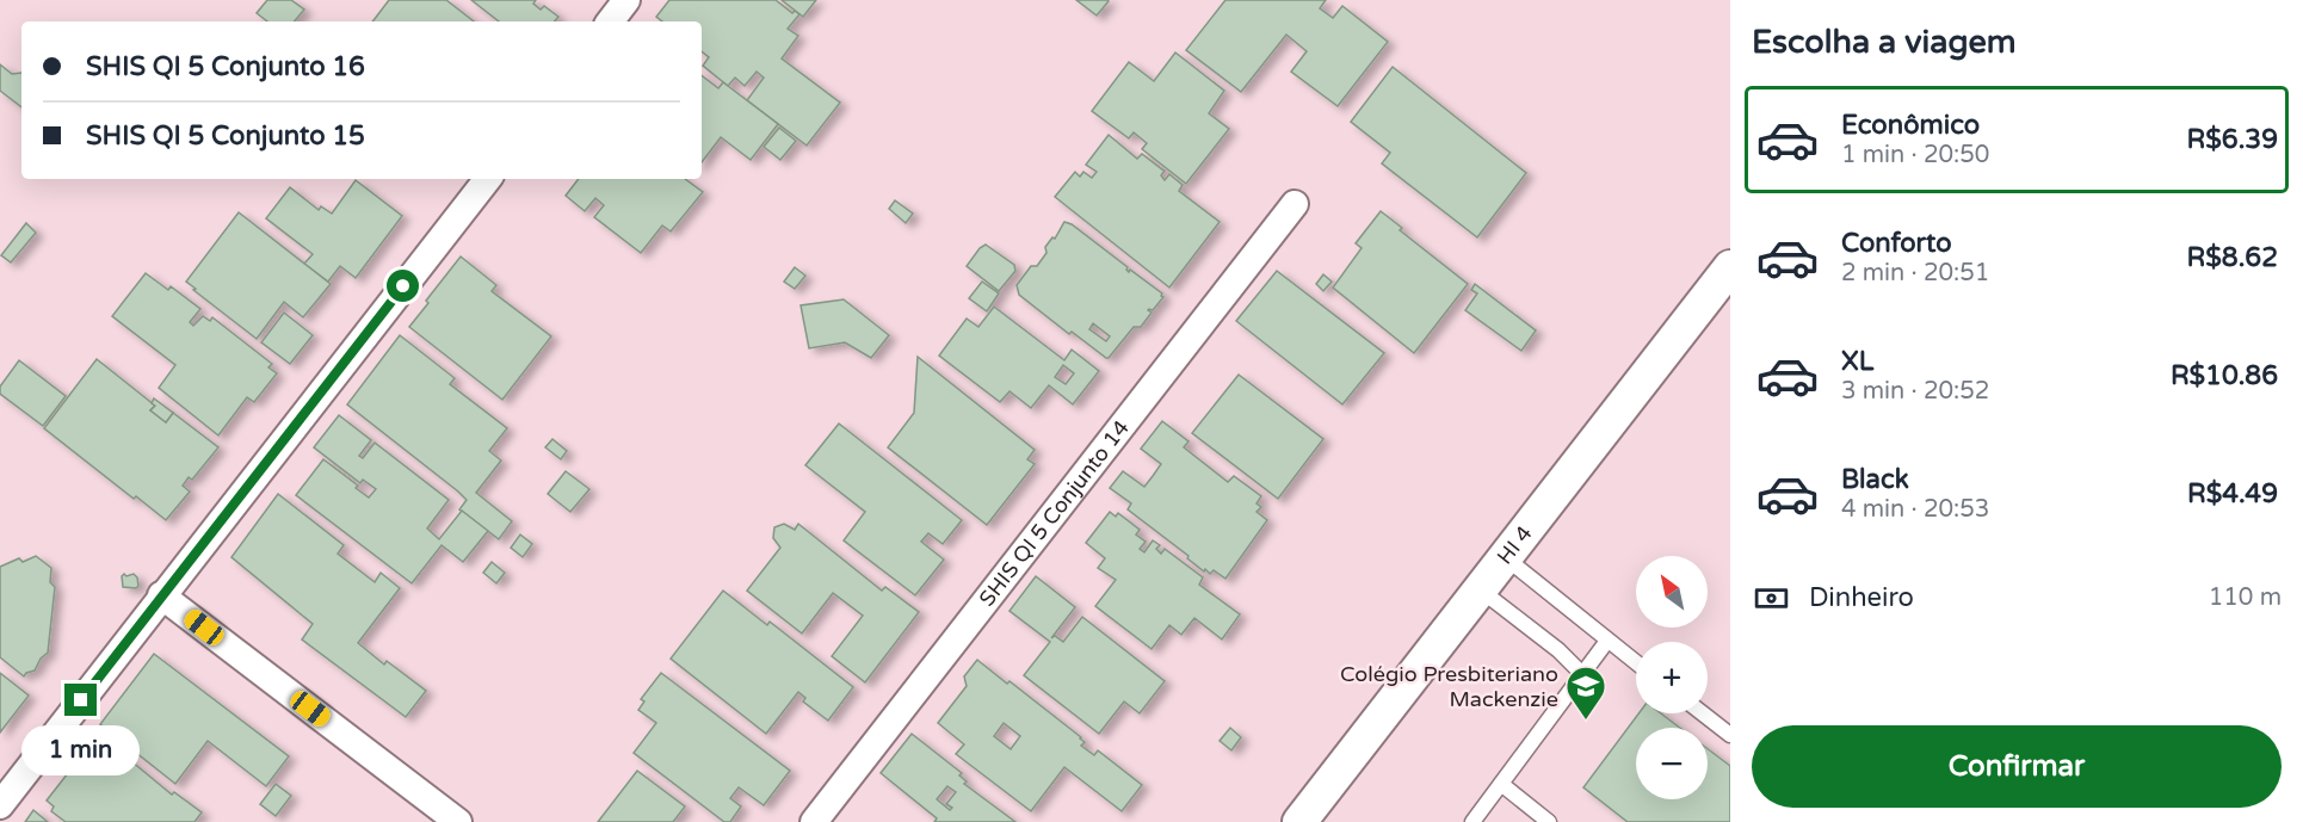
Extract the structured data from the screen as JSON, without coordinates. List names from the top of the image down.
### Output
{
  "streets": {
    "street": ["SHIS QI 5 Conjunto 14", "HI 4"]
  },
  "places": {
    "school or university": ["Colégio Presbiteriano Mackenzie"]
  },
  "north": "top left",
  "page": {
    "heading": "Escolha a viagem",
    "banner": ["SHIS QI 5 Conjunto 16", "SHIS QI 5 Conjunto 15"],
    "list": [
      {
        "name": "Econômico",
        "note": "1 min · 20:50",
        "value": "R$6.39"
      },
      {
        "name": "Conforto",
        "note": "2 min · 20:51",
        "value": "R$8.62"
      },
      {
        "name": "XL",
        "note": "3 min · 20:52",
        "value": "R$10.86"
      },
      {
        "name": "Black",
        "note": "4 min · 20:53",
        "value": "R$4.49"
      }
    ],
    "map_buttons": ["+", "−"],
    "pay": ["Dinheiro", "110 m"],
    "buttons": "Confirmar",
    "bubble": "1 min"
  }
}
